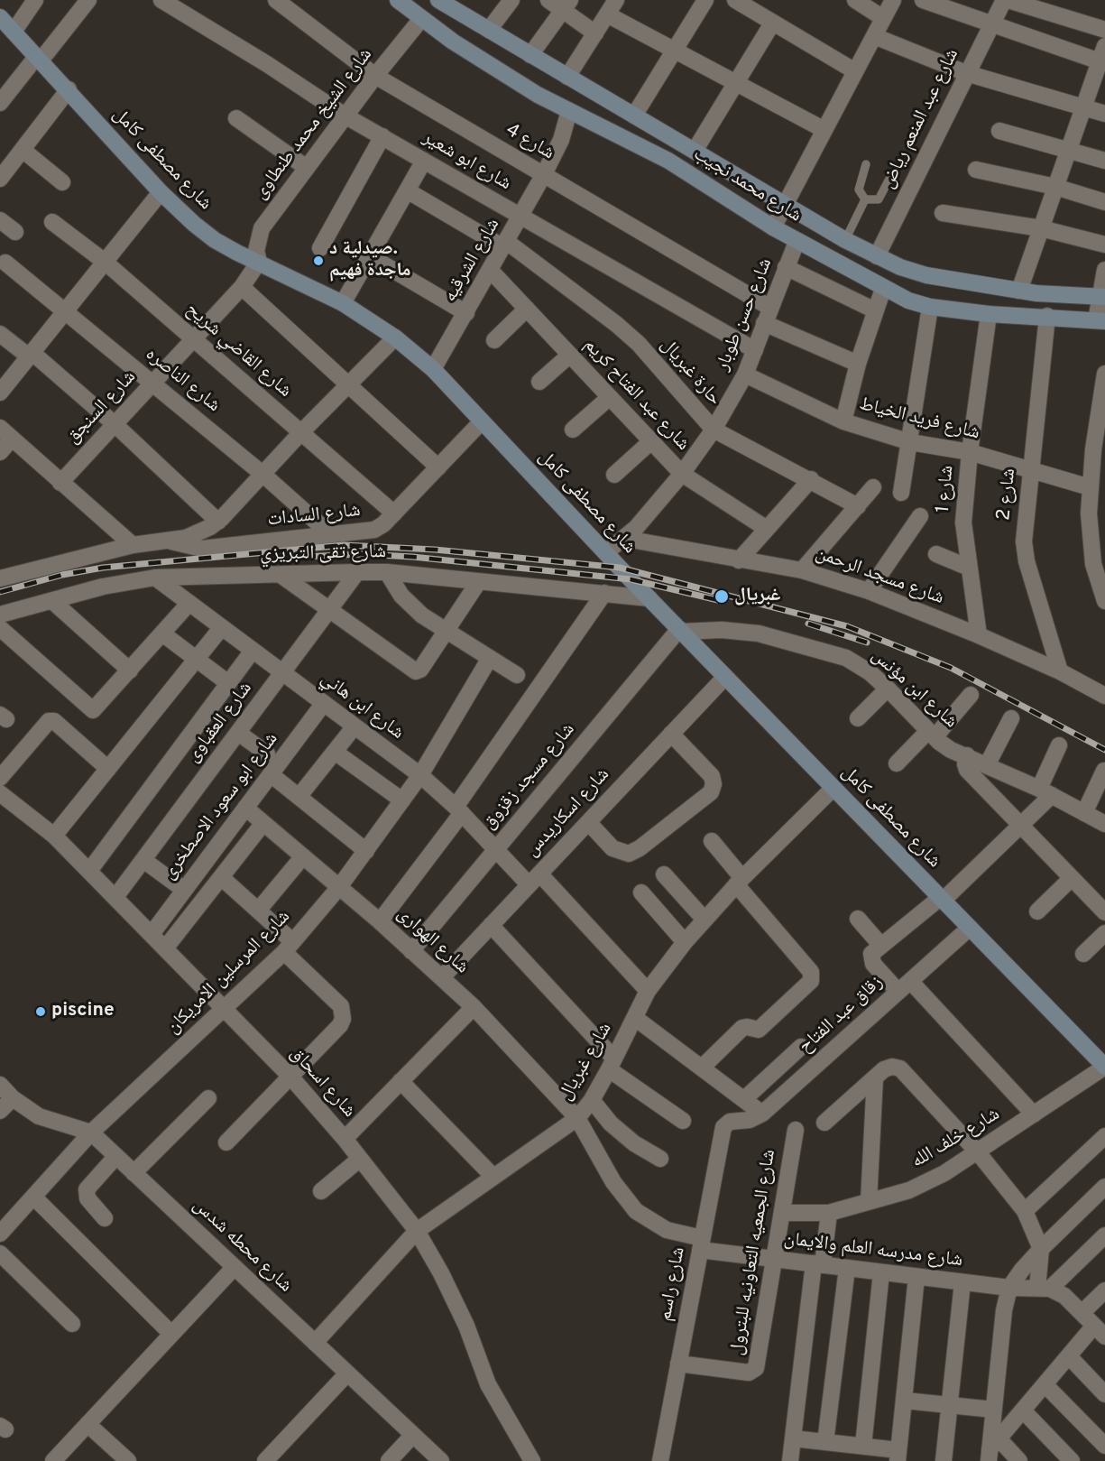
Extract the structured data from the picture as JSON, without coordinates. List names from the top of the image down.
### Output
{
  "streets": {
    "main road": ["شارع مصطفى كامل", "شارع محمد نجيب"],
    "street": [
      "شارع عبد المنعم رياض",
      "شارع الشيخ محمد طنطاوى",
      "شارع 4",
      "شارع ابو شعير",
      "شارع الشرقيه",
      "شارع حسن طوبار",
      "شارع القاضي شريح",
      "حارة غبريال",
      "شارع الناصره",
      "شارع عبد الفتاح كريم",
      "شارع السنجق",
      "شارع فريد الخياط",
      "شارع 1",
      "شارع 2",
      "شارع السادات",
      "شارع تقى التبريزي",
      "شارع مسجد الرحمن",
      "شارع ابن مؤنس",
      "شارع ابن هاني",
      "شارع العقباوى",
      "شارع مسجد زقزوق",
      "شارع ابو سعود الاصطخرى",
      "شارع اسكاريدس",
      "شارع الهوارى",
      "شارع المرسلين الامريكان",
      "زقاق عبد الفتاح",
      "شارع غبريال",
      "شارع اسحاق",
      "شارع خلف الله",
      "شارع محطه شدس",
      "شارع مدرسه العلم والايمان",
      "شارع الجمعيه التعاونيه للبترول",
      "شارع راسم"
    ]
  },
  "crossings": [
    ["شارع عبد المنعم رياض", "شارع محمد نجيب"],
    ["شارع الشيخ محمد طنطاوى", "شارع 4"],
    ["شارع الشيخ محمد طنطاوى", "شارع مصطفى كامل"],
    ["شارع الشيخ محمد طنطاوى", "شارع ابو شعير"],
    ["شارع الشيخ محمد طنطاوى", "شارع محمد نجيب"],
    ["شارع الشيخ محمد طنطاوى", "شارع السنجق"],
    ["شارع 4", "شارع الشرقيه"],
    ["شارع 4", "شارع حسن طوبار"],
    ["شارع مصطفى كامل", "شارع الشرقيه"],
    ["شارع مصطفى كامل", "شارع حسن طوبار"],
    ["شارع مصطفى كامل", "شارع السنجق"],
    ["شارع مصطفى كامل", "شارع السادات"],
    ["شارع مصطفى كامل", "شارع تقى التبريزي"],
    ["شارع مصطفى كامل", "شارع ابن مؤنس"],
    ["شارع مصطفى كامل", "شارع مسجد زقزوق"],
    ["شارع مصطفى كامل", "شارع اسكاريدس"],
    ["شارع مصطفى كامل", "زقاق عبد الفتاح"],
    ["شارع مصطفى كامل", "شارع غبريال"],
    ["شارع مصطفى كامل", "شارع خلف الله"],
    ["شارع ابو شعير", "شارع الشرقيه"],
    ["شارع ابو شعير", "شارع حسن طوبار"],
    ["شارع محمد نجيب", "شارع الشرقيه"],
    ["شارع محمد نجيب", "شارع حسن طوبار"],
    ["شارع محمد نجيب", "شارع 1"],
    ["شارع محمد نجيب", "شارع 2"],
    ["شارع الشرقيه", "حارة غبريال"],
    ["شارع الشرقيه", "شارع عبد الفتاح كريم"],
    ["شارع حسن طوبار", "حارة غبريال"],
    ["شارع حسن طوبار", "شارع عبد الفتاح كريم"],
    ["شارع حسن طوبار", "شارع فريد الخياط"],
    ["شارع حسن طوبار", "شارع مسجد الرحمن"],
    ["شارع القاضي شريح", "شارع السنجق"],
    ["شارع القاضي شريح", "شارع السادات"],
    ["شارع الناصره", "شارع السنجق"],
    ["شارع الناصره", "شارع السادات"],
    ["شارع فريد الخياط", "شارع 1"],
    ["شارع فريد الخياط", "شارع 2"],
    ["شارع 1", "شارع مسجد الرحمن"],
    ["شارع 2", "شارع مسجد الرحمن"],
    ["شارع تقى التبريزي", "شارع ابن هاني"],
    ["شارع تقى التبريزي", "شارع العقباوى"],
    ["شارع ابن مؤنس", "شارع مسجد زقزوق"],
    ["شارع ابن هاني", "شارع العقباوى"],
    ["شارع ابن هاني", "شارع مسجد زقزوق"],
    ["شارع ابن هاني", "شارع ابو سعود الاصطخرى"],
    ["شارع ابن هاني", "شارع اسكاريدس"],
    ["شارع ابن هاني", "شارع المرسلين الامريكان"],
    ["شارع ابن هاني", "شارع غبريال"],
    ["شارع العقباوى", "شارع اسحاق"],
    ["شارع مسجد زقزوق", "شارع الهوارى"],
    ["شارع ابو سعود الاصطخرى", "شارع الهوارى"],
    ["شارع ابو سعود الاصطخرى", "شارع اسحاق"],
    ["شارع اسكاريدس", "شارع الهوارى"],
    ["شارع الهوارى", "شارع المرسلين الامريكان"],
    ["شارع الهوارى", "شارع غبريال"],
    ["شارع الهوارى", "شارع مدرسه العلم والايمان"],
    ["شارع المرسلين الامريكان", "شارع اسحاق"],
    ["شارع المرسلين الامريكان", "شارع محطه شدس"],
    ["زقاق عبد الفتاح", "شارع راسم"],
    ["شارع غبريال", "شارع اسحاق"],
    ["شارع غبريال", "شارع محطه شدس"],
    ["شارع غبريال", "شارع مدرسه العلم والايمان"],
    ["شارع خلف الله", "شارع الجمعيه التعاونيه للبترول"],
    ["شارع مدرسه العلم والايمان", "شارع الجمعيه التعاونيه للبترول"],
    ["شارع مدرسه العلم والايمان", "شارع راسم"],
    ["شارع الجمعيه التعاونيه للبترول", "شارع راسم"]
  ],
  "places": ["صيدلية د. ماجدة فهيم", "غبريال", "piscine"]
}
